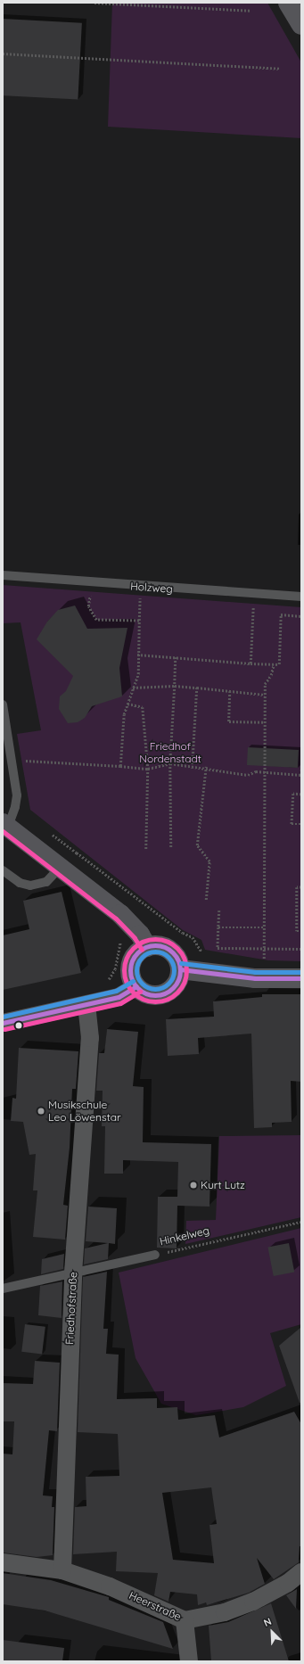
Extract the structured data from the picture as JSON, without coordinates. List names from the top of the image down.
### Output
{
  "streets": {
    "street": ["Friedhofstraße", "Heerstraße"],
    "lane": ["Holzweg", "Hinkelweg"]
  },
  "crossings": [
    ["Hinkelweg", "Friedhofstraße"],
    ["Friedhofstraße", "Heerstraße"]
  ],
  "parks": ["Friedhof Nordenstadt"],
  "places": ["Musikschule Leo Löwenstar", "Kurt Lutz"],
  "north": "top left"
}
